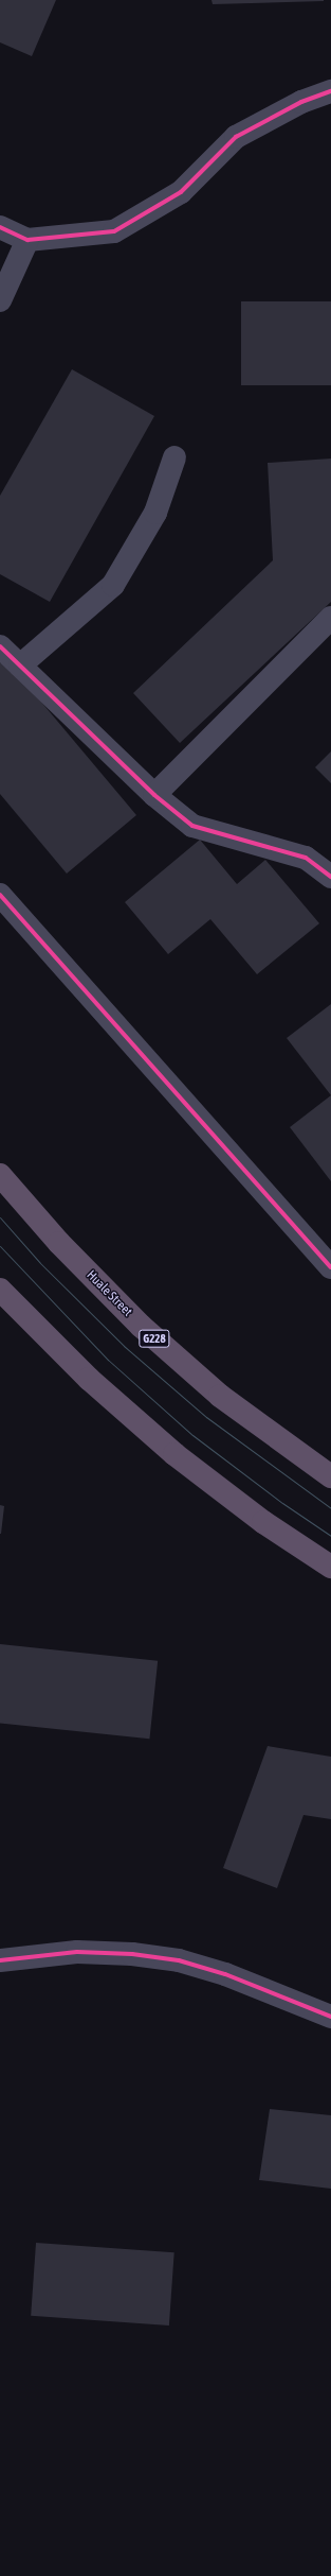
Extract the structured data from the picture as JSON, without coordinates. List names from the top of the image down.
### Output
{
  "streets": {
    "highway": ["Huale Street", "G228"]
  }
}
